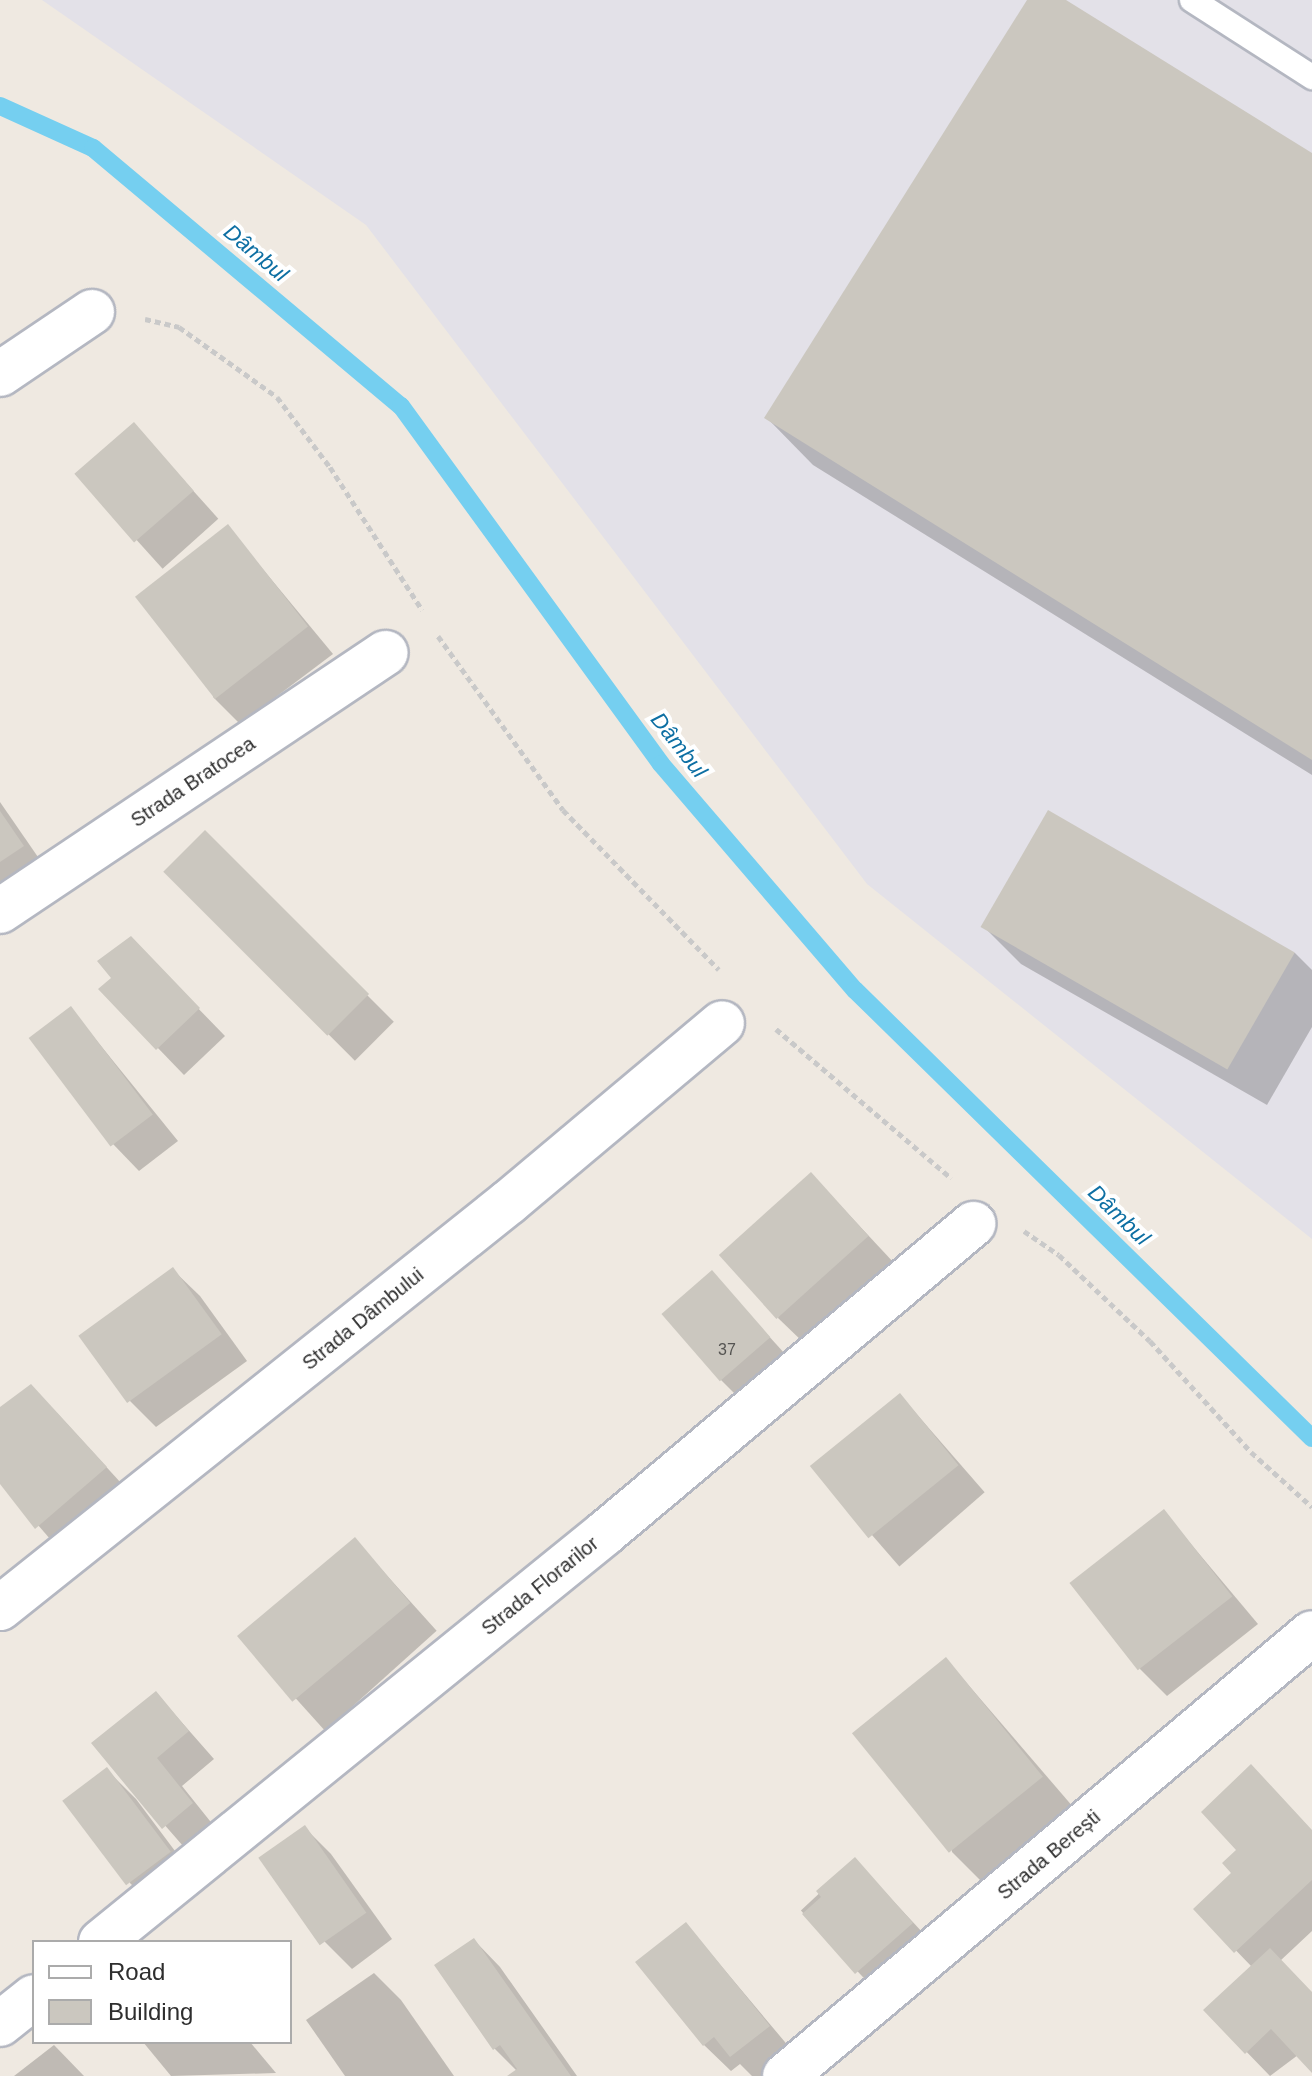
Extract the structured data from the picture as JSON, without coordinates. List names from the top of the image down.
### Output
{
  "streets": {
    "street": [
      "Strada Bratocea",
      "Strada Dâmbului",
      "Strada Florarilor",
      "Strada Berești"
    ]
  },
  "water": ["Dâmbul"],
  "house_numbers": ["37"],
  "legend": ["Road", "Building"]
}
